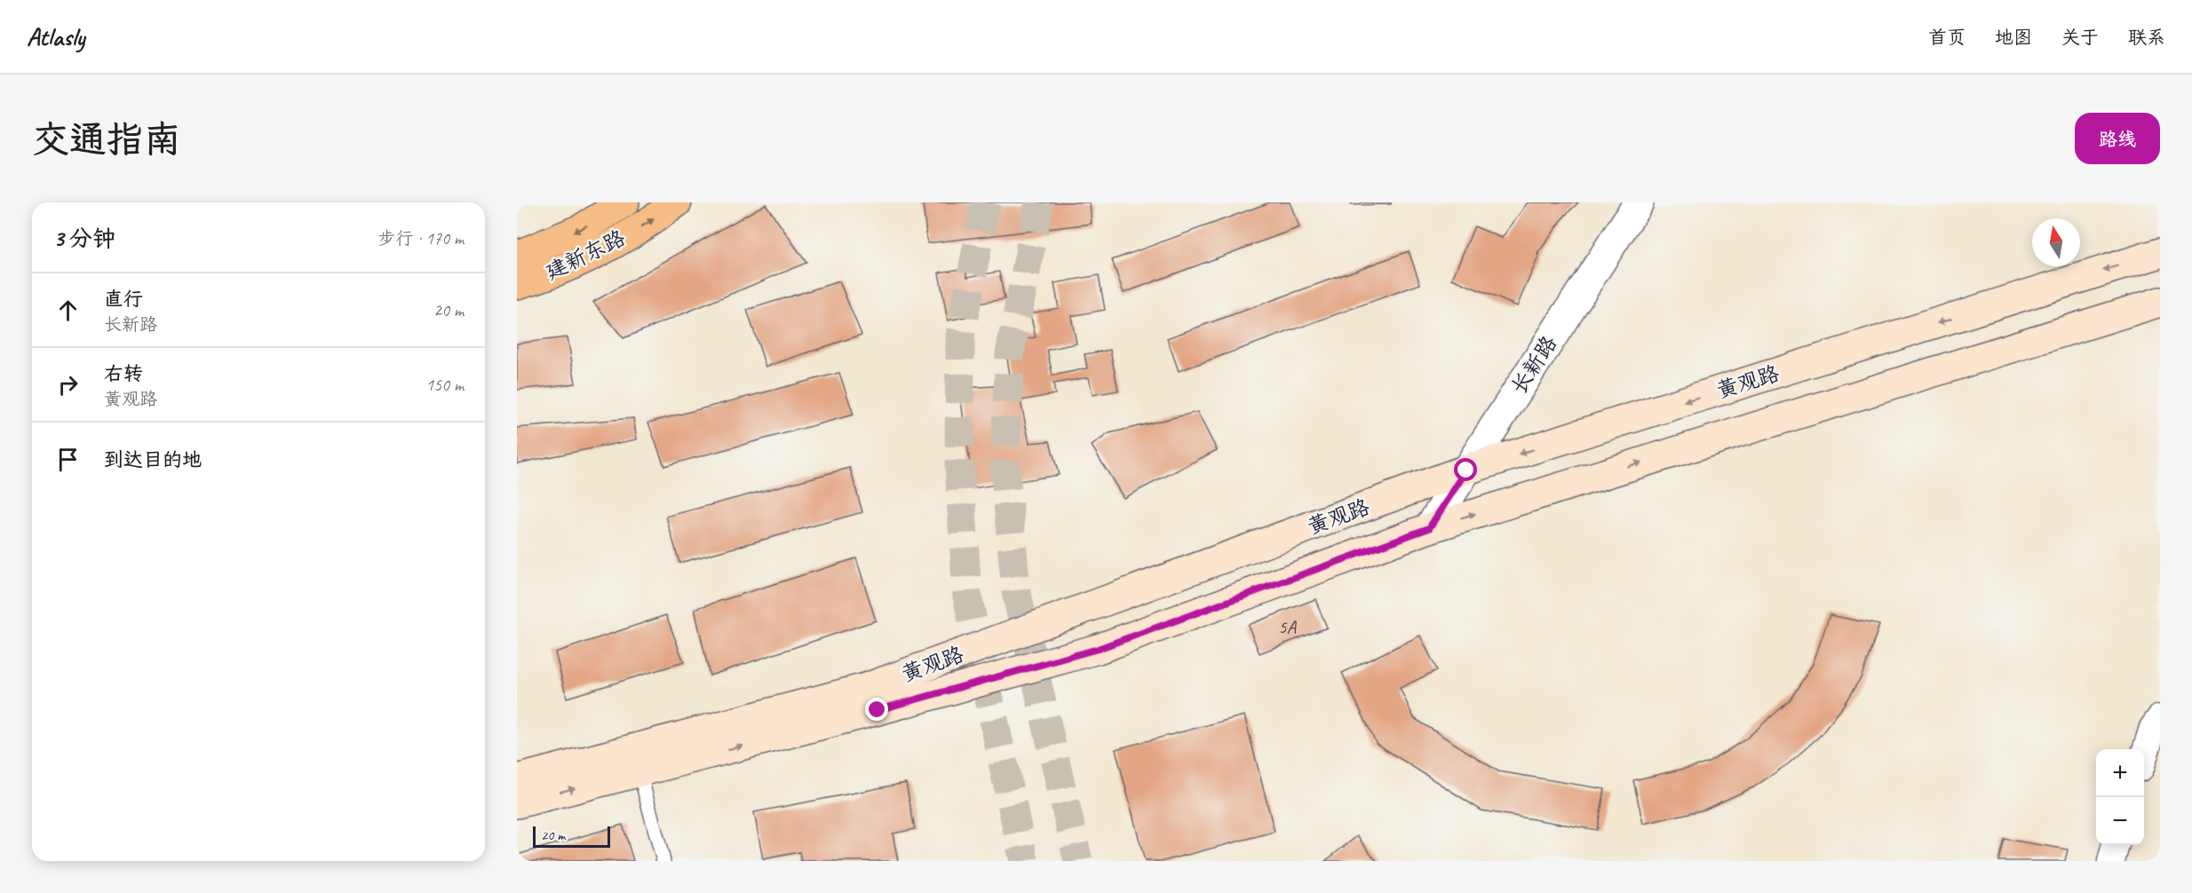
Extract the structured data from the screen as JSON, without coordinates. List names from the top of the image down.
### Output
{
  "streets": {
    "main road": ["建新东路", "黄观路"],
    "street": ["长新路"]
  },
  "crossings": [
    ["长新路", "黄观路"]
  ],
  "house_numbers": ["5A"],
  "scale_bar": "20 m",
  "north": "top",
  "page": {
    "header": "Atlasly",
    "nav": [
      "首页",
      "地图",
      "关于",
      "联系"
    ],
    "buttons": "路线",
    "title": "交通指南",
    "heading": ["3 分钟", "步行 · 170 m"],
    "list": [
      ["直行", "长新路", "20 m"],
      ["右转", "黄观路", "150 m"],
      "到达目的地"
    ],
    "map_buttons": ["+", "−"],
    "scale": "20 m"
  }
}
